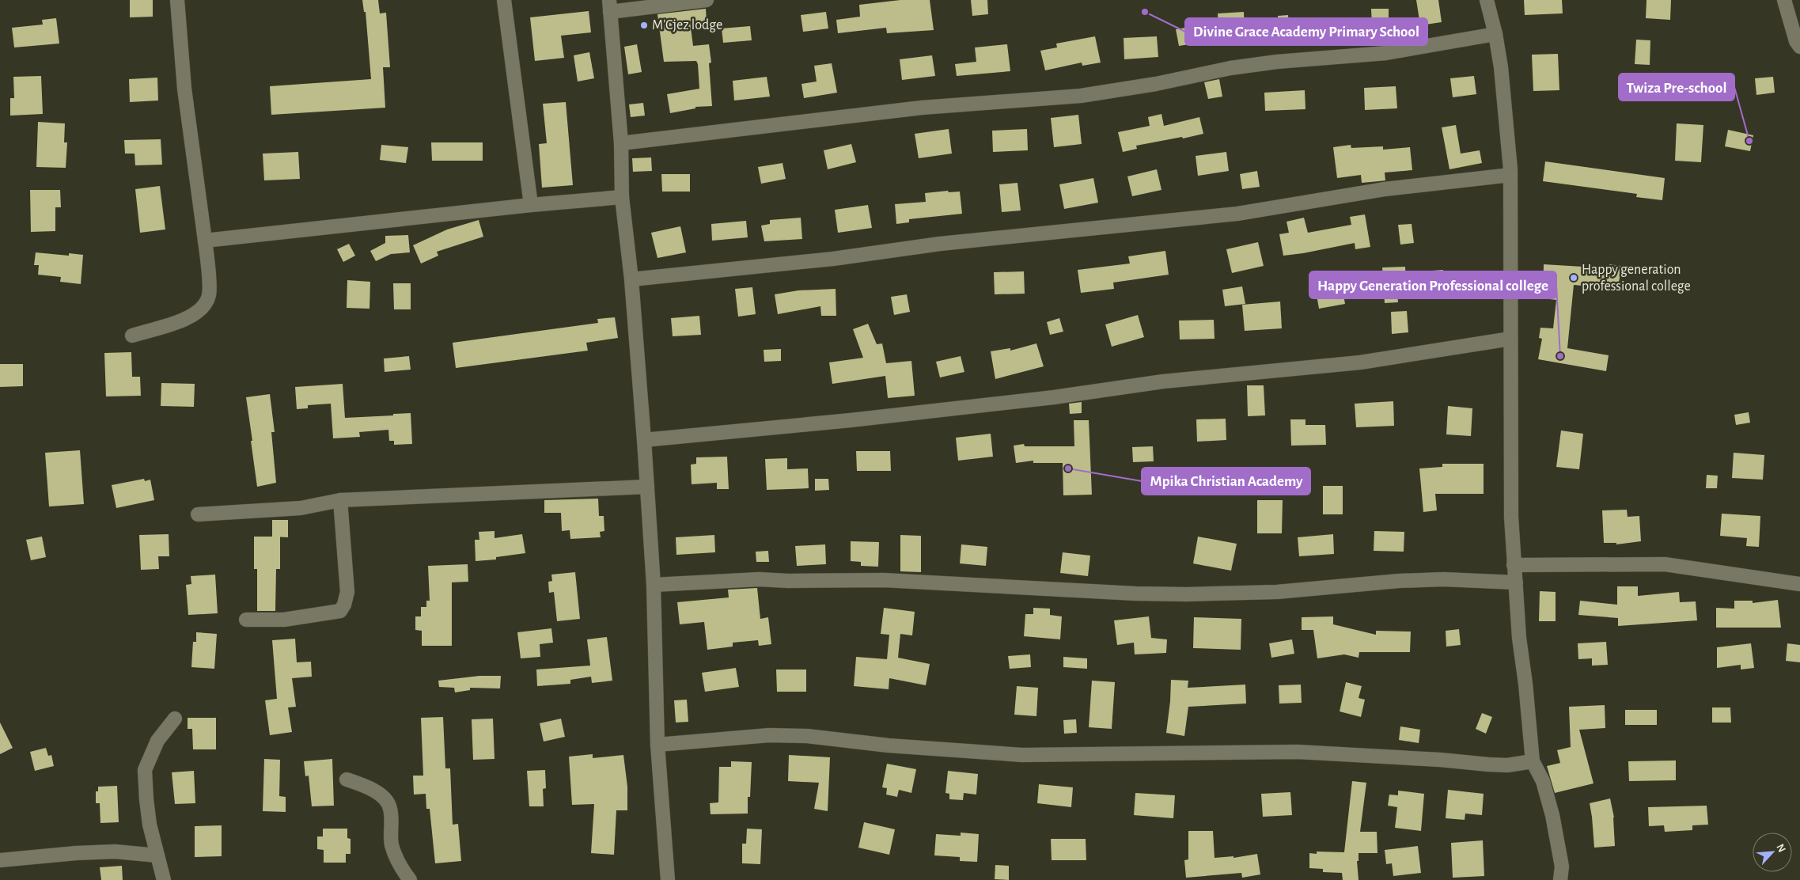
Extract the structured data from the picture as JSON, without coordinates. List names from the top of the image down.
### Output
{
  "places": [
    "Divine Grace Academy Primary School",
    "M'Cjez lodge",
    "Twiza Pre-school",
    "Happy generation professional college",
    "Happy Generation Professional college",
    "Mpika Christian Academy"
  ],
  "north": "top right"
}
